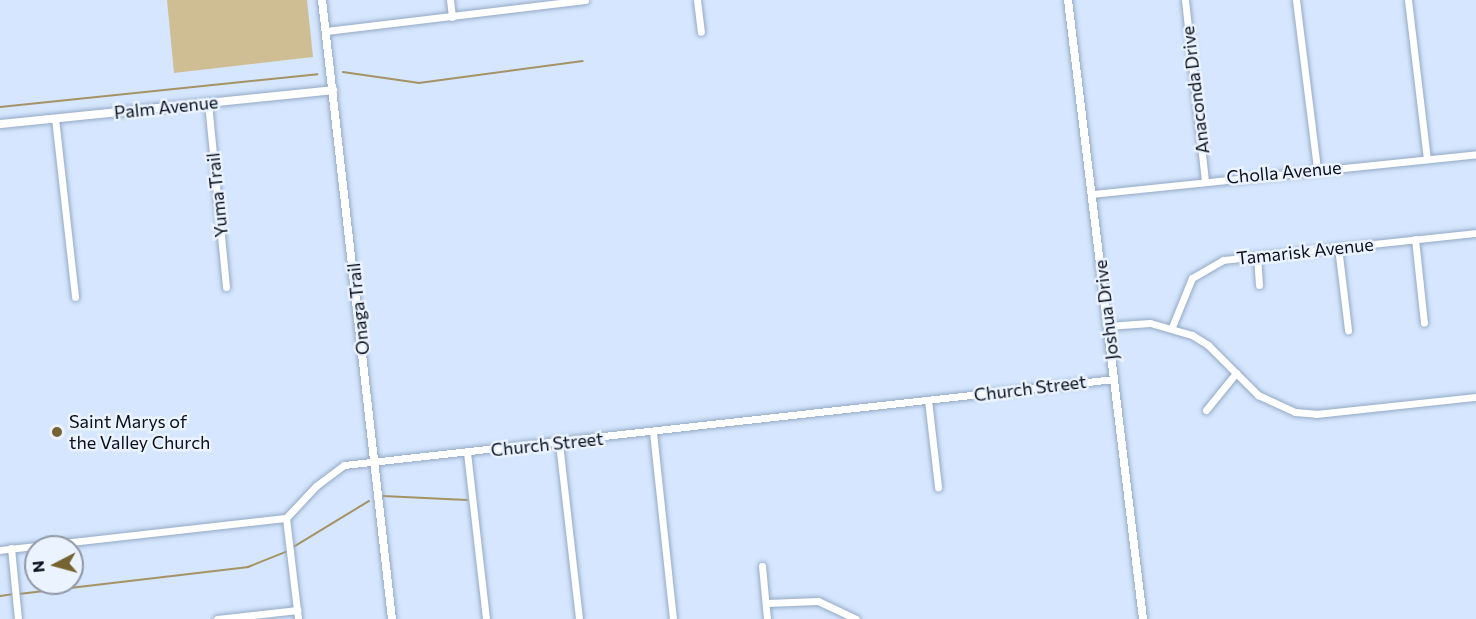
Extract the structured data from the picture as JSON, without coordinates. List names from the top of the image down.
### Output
{
  "streets": {
    "street": [
      "Anaconda Drive",
      "Palm Avenue",
      "Cholla Avenue",
      "Yuma Trail",
      "Tamarisk Avenue",
      "Onaga Trail",
      "Joshua Drive",
      "Church Street"
    ]
  },
  "crossings": [
    ["Anaconda Drive", "Cholla Avenue"],
    ["Palm Avenue", "Yuma Trail"],
    ["Palm Avenue", "Onaga Trail"],
    ["Cholla Avenue", "Joshua Drive"],
    ["Onaga Trail", "Church Street"],
    ["Joshua Drive", "Church Street"]
  ],
  "places": ["Saint Marys of the Valley Church"],
  "north": "left"
}
